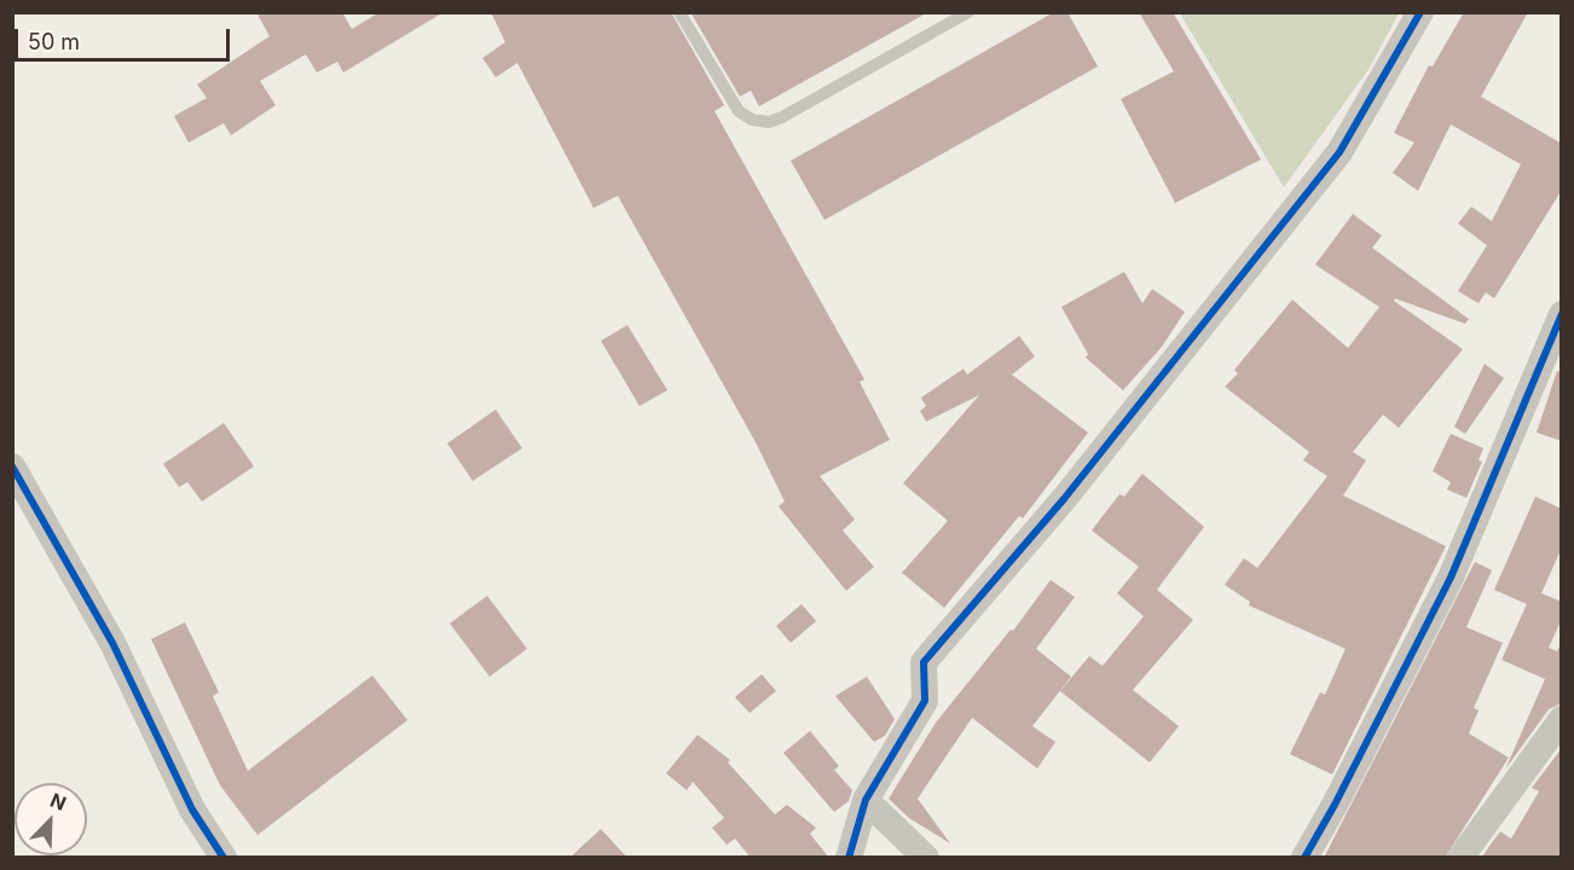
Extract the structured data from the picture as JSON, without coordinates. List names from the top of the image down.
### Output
{
  "scale_bar": "50 m",
  "north": "top right"
}
